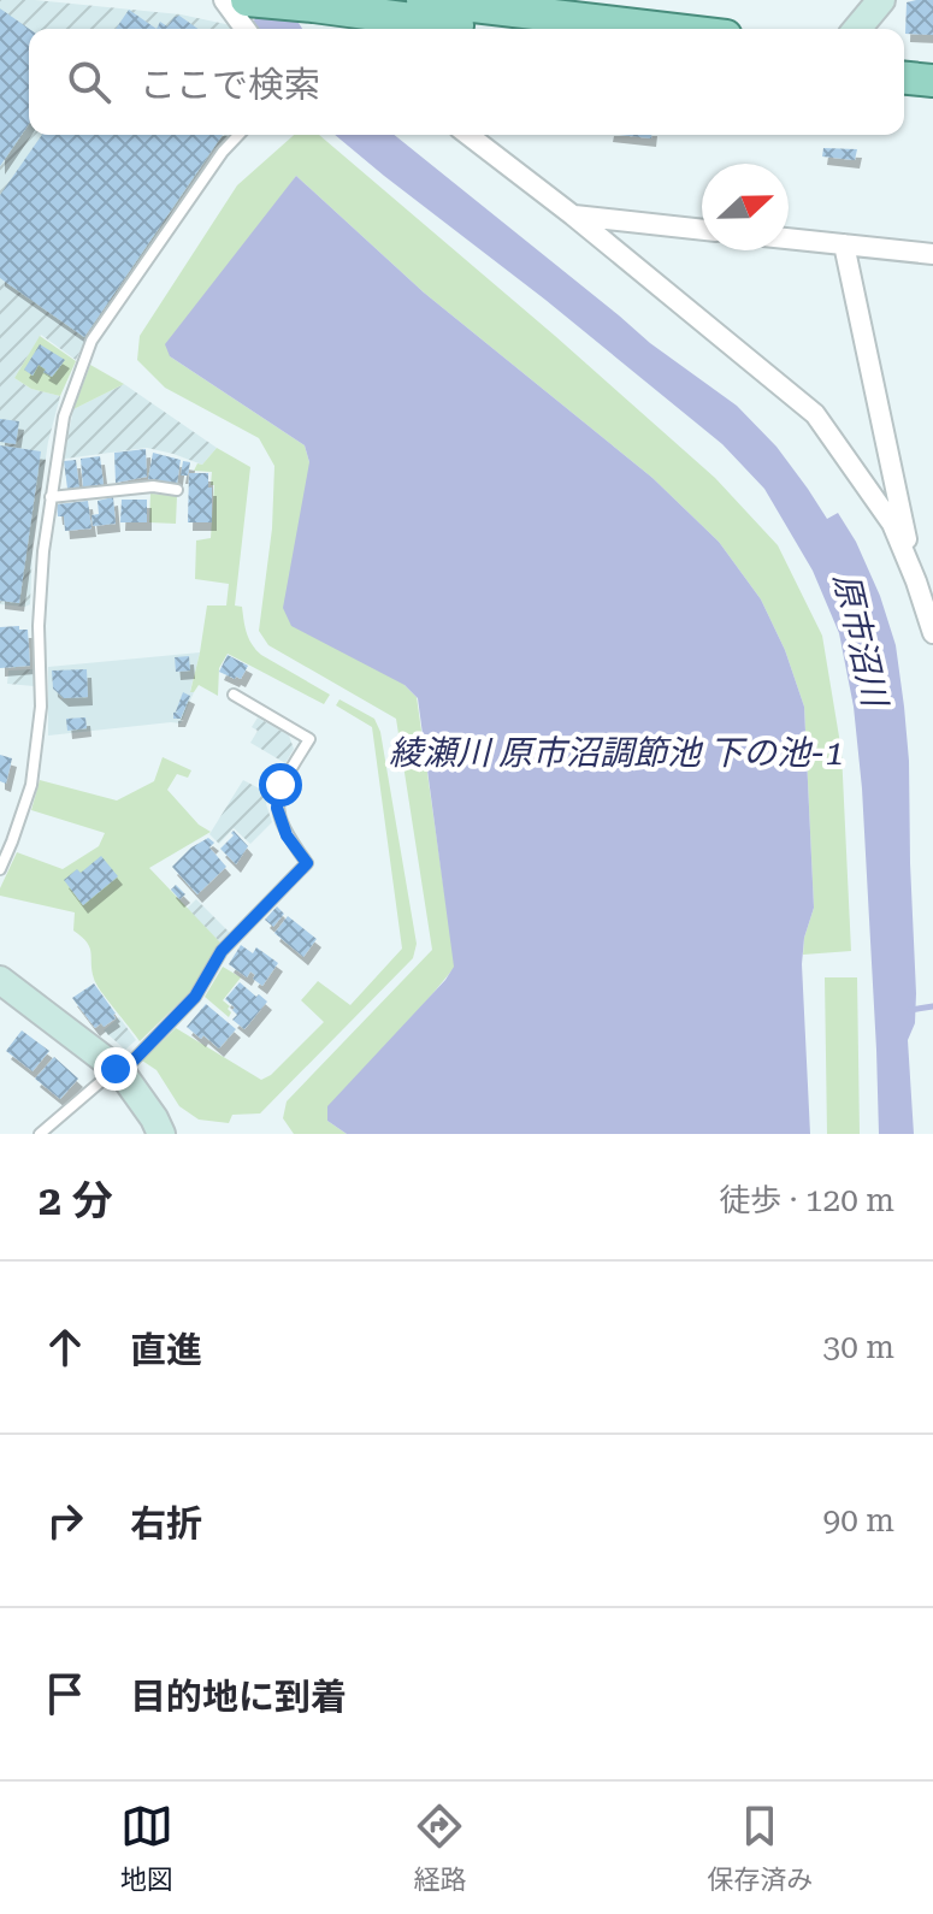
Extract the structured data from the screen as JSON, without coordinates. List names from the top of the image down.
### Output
{
  "water": ["原市沼川", "綾瀬川 原市沼調節池 下の池-1"],
  "north": "right",
  "page": {
    "search": "ここで検索",
    "heading": ["2 分", "徒歩 · 120 m"],
    "list": [
      ["直進", "30 m"],
      ["右折", "90 m"],
      "目的地に到着"
    ],
    "nav": ["地図", "経路", "保存済み"]
  }
}
